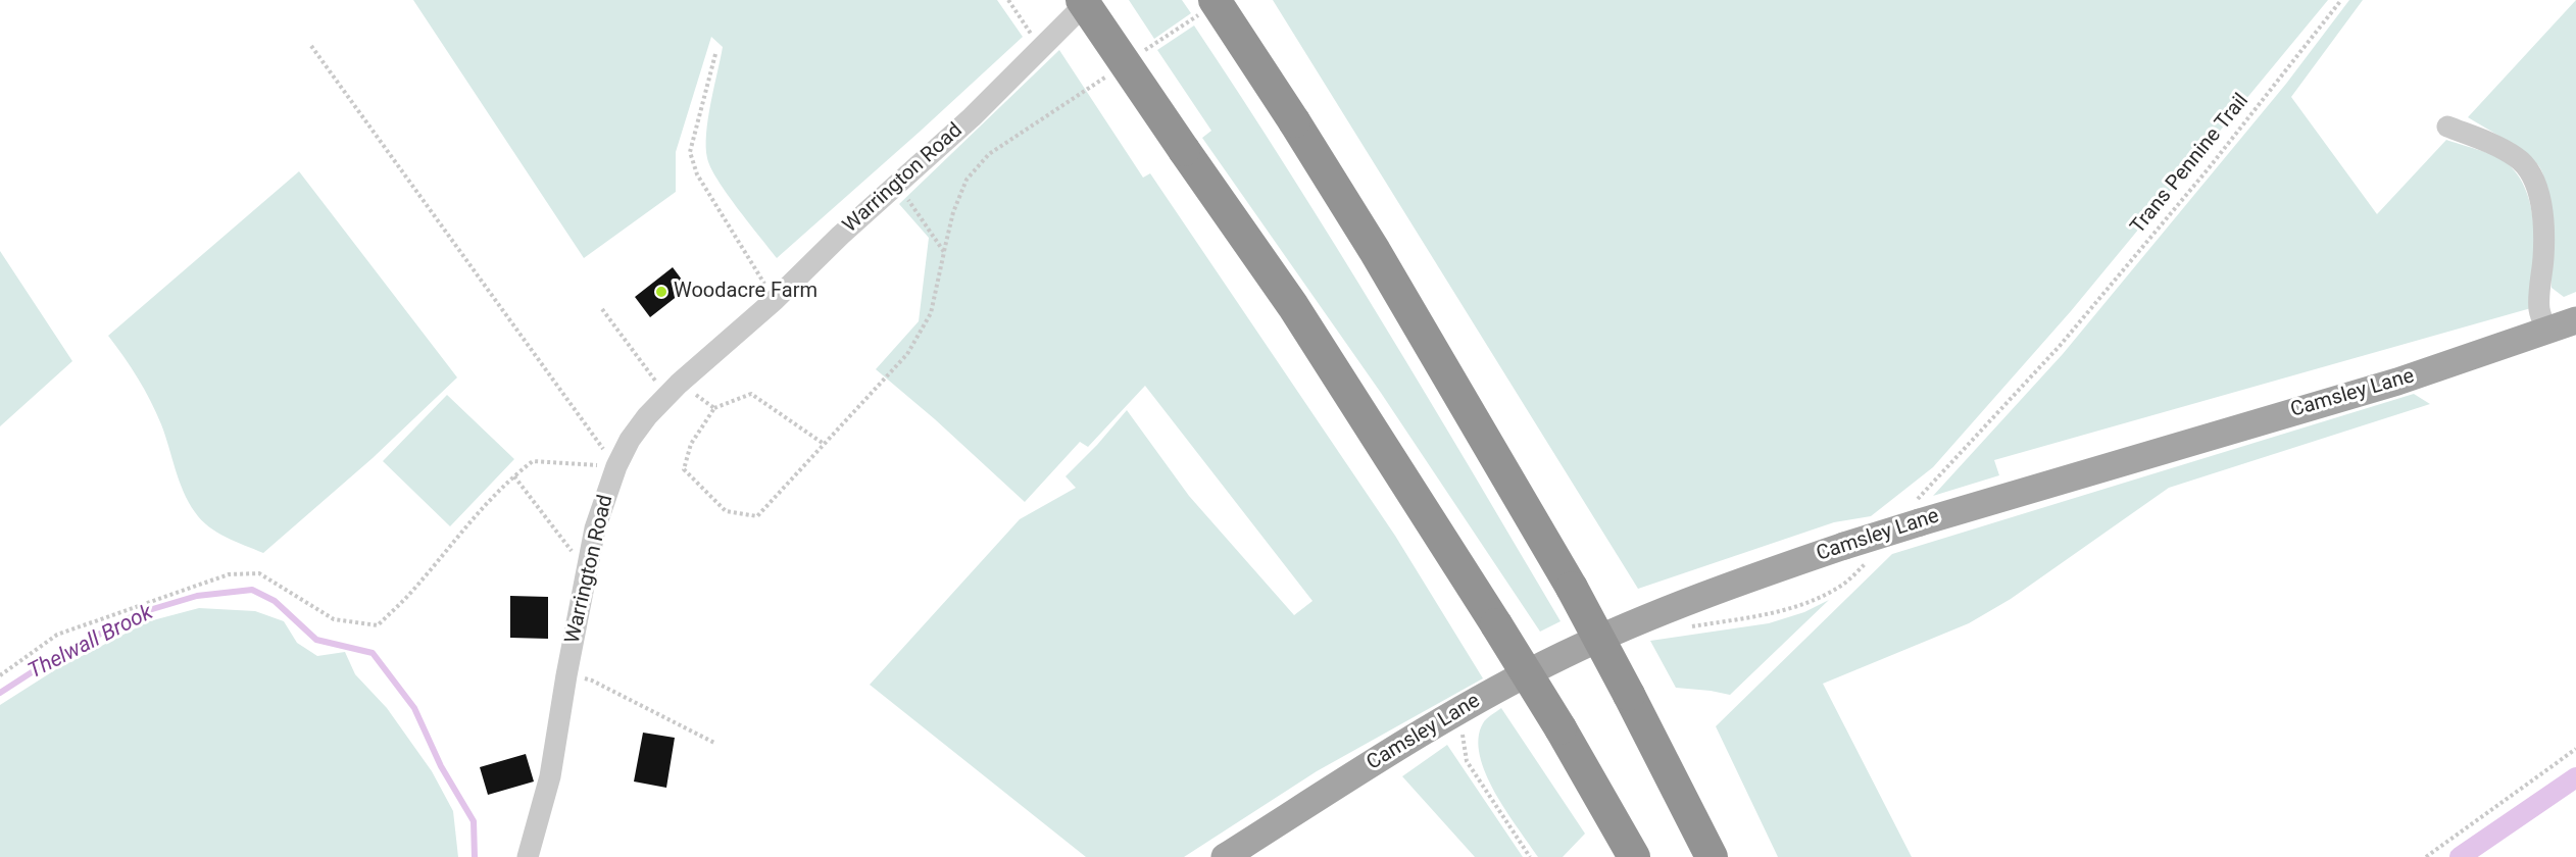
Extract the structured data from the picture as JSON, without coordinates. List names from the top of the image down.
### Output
{
  "streets": {
    "main road": ["Camsley Lane"],
    "street": ["Warrington Road"],
    "path": ["Trans Pennine Trail"]
  },
  "water": ["Thelwall Brook"],
  "places": ["Woodacre Farm"]
}
